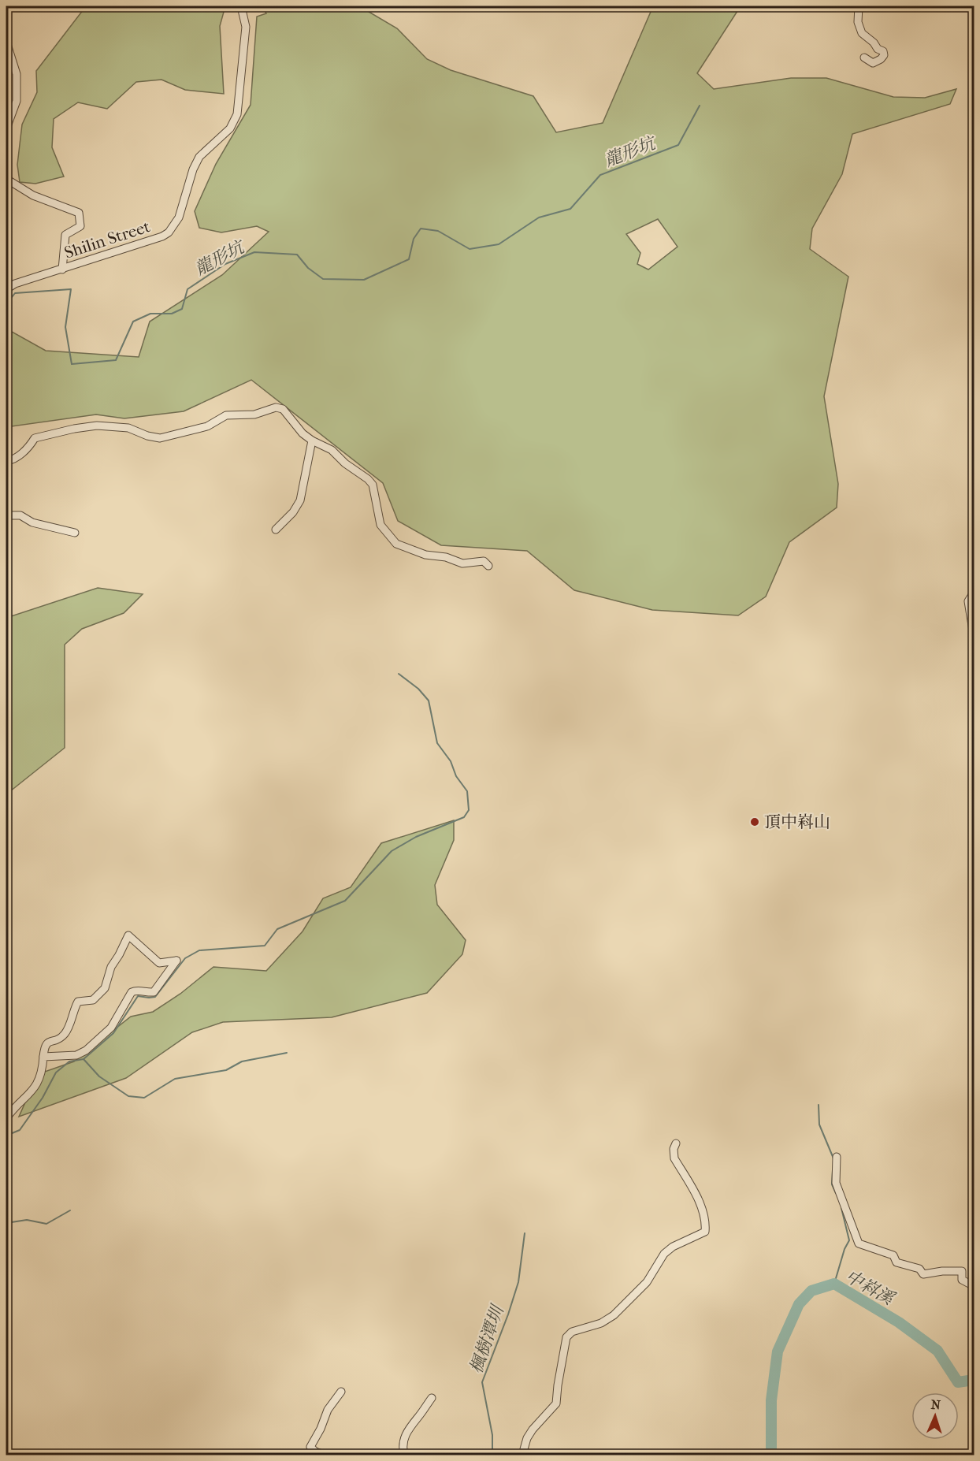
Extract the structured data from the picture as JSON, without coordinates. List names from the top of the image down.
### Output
{
  "streets": {
    "street": ["Shilin Street"]
  },
  "water": ["龍形坑", "中嵙溪", "楓樹潭圳"],
  "places": ["頂中嵙山"],
  "north": "top"
}
